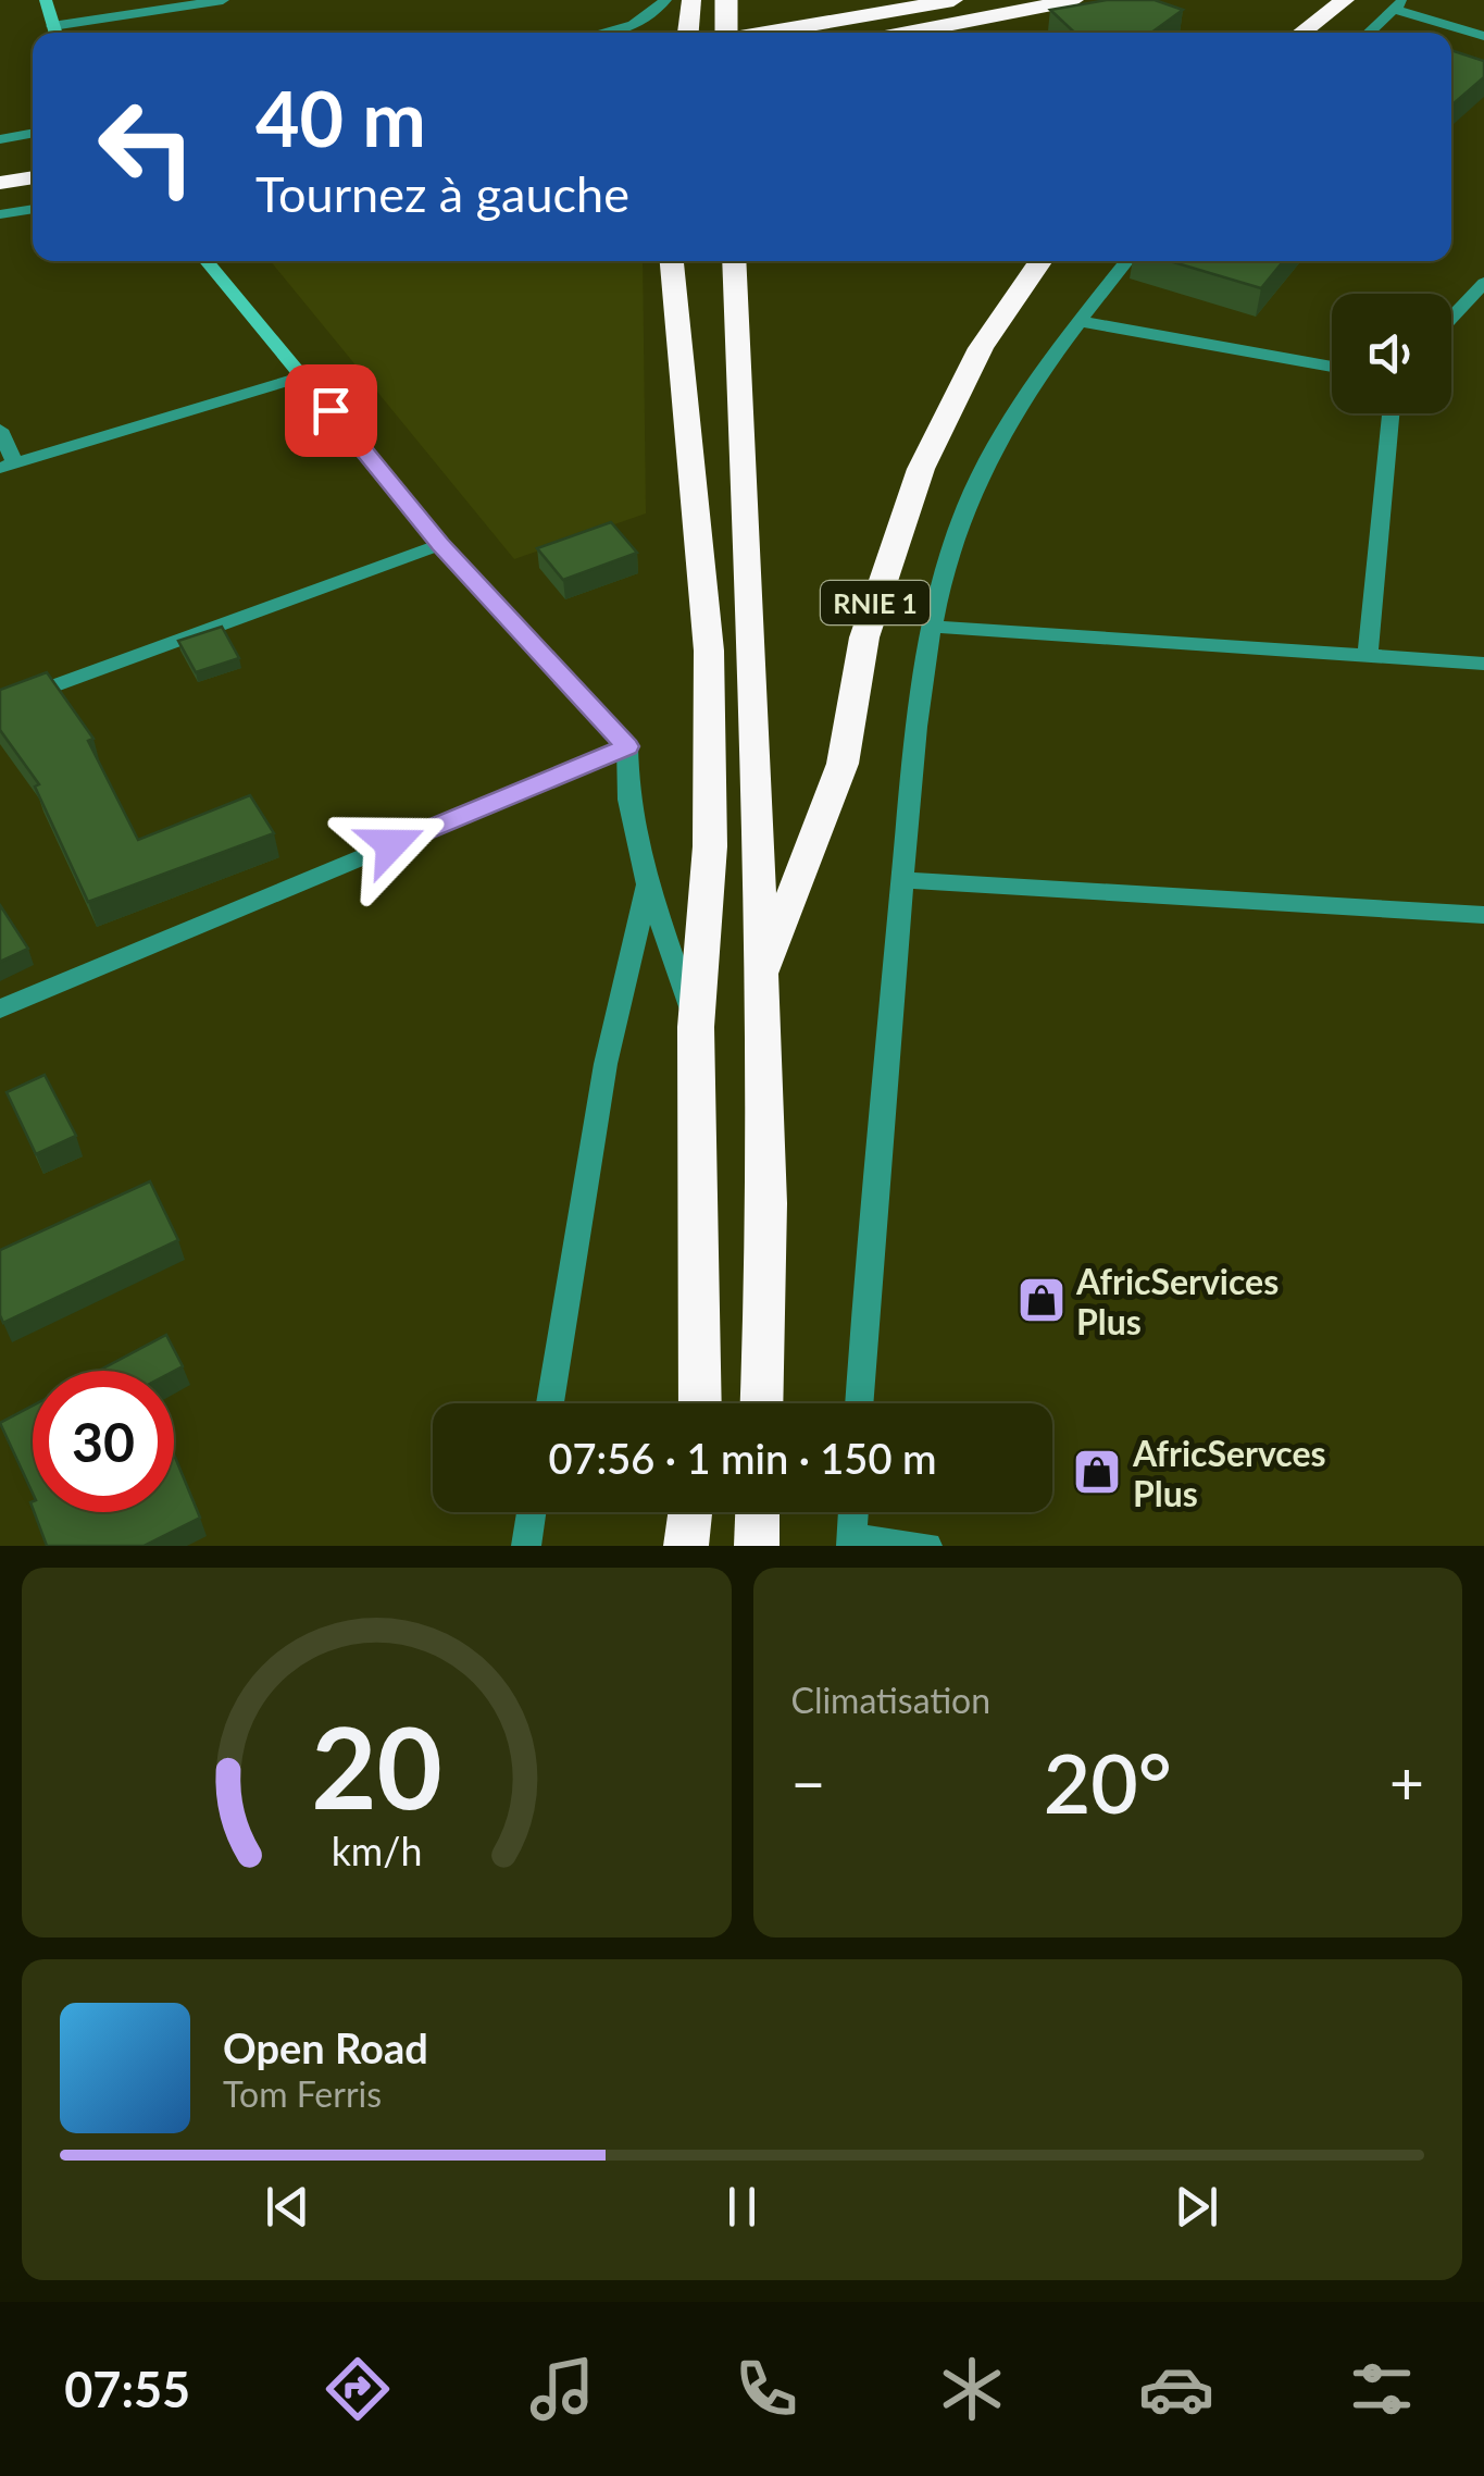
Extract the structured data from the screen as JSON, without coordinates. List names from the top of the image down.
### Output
{
  "streets": {
    "highway": ["RNIE 1"]
  },
  "places": {
    "shop": ["AfricServices Plus", "AfricServces Plus"]
  },
  "page": {
    "turn": ["40 m", "Tournez à gauche"],
    "limit": "30",
    "trip": "07:56 · 1 min · 150 m",
    "tile": "Climatisation",
    "heat": ["−", "20°", "+"],
    "song": ["Open Road", "Tom Ferris"],
    "tabs": "07:55",
    "gauge": ["20", "km/h"]
  }
}
